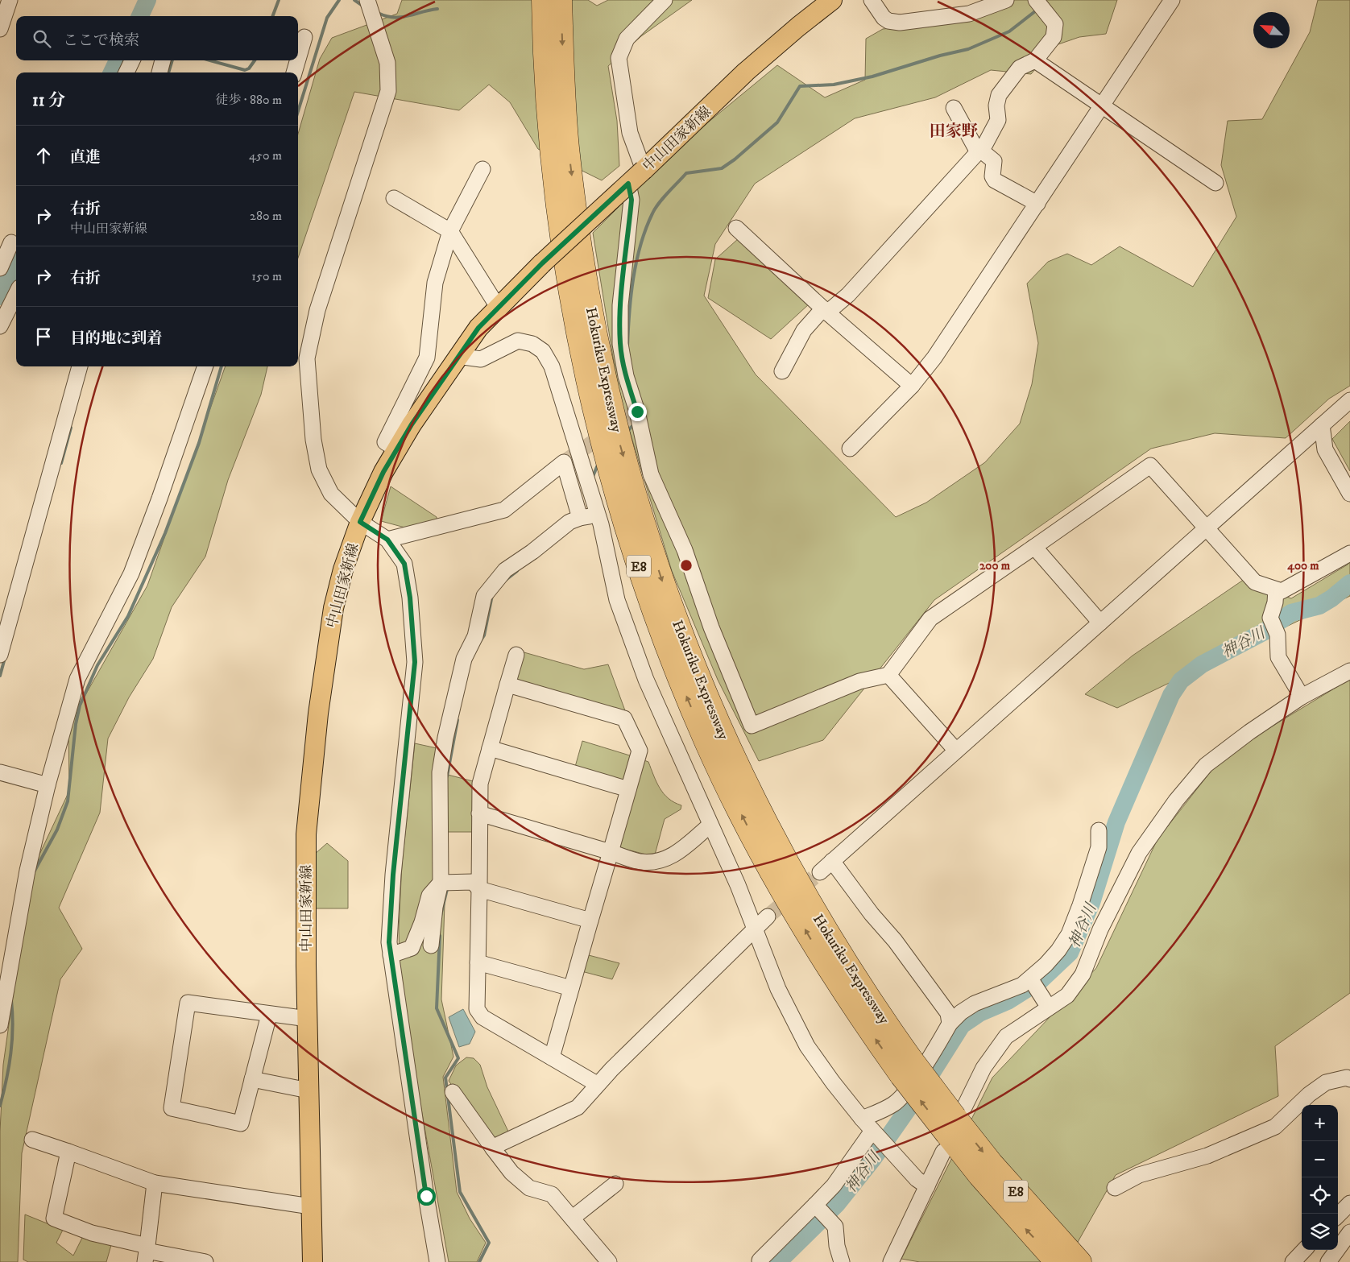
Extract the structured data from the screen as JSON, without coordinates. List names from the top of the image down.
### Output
{
  "streets": {
    "highway": ["Hokuriku Expressway", "E8"],
    "main road": ["中山田家新線"]
  },
  "districts": ["田家野"],
  "water": ["神谷川"],
  "north": "top left",
  "page": {
    "search": "ここで検索",
    "heading": ["11 分", "徒歩 · 880 m"],
    "list": [
      ["直進", "450 m"],
      ["右折", "中山田家新線", "280 m"],
      ["右折", "150 m"],
      "目的地に到着"
    ],
    "map_buttons": ["+", "−"]
  },
  "rings": ["200 m", "400 m"]
}
